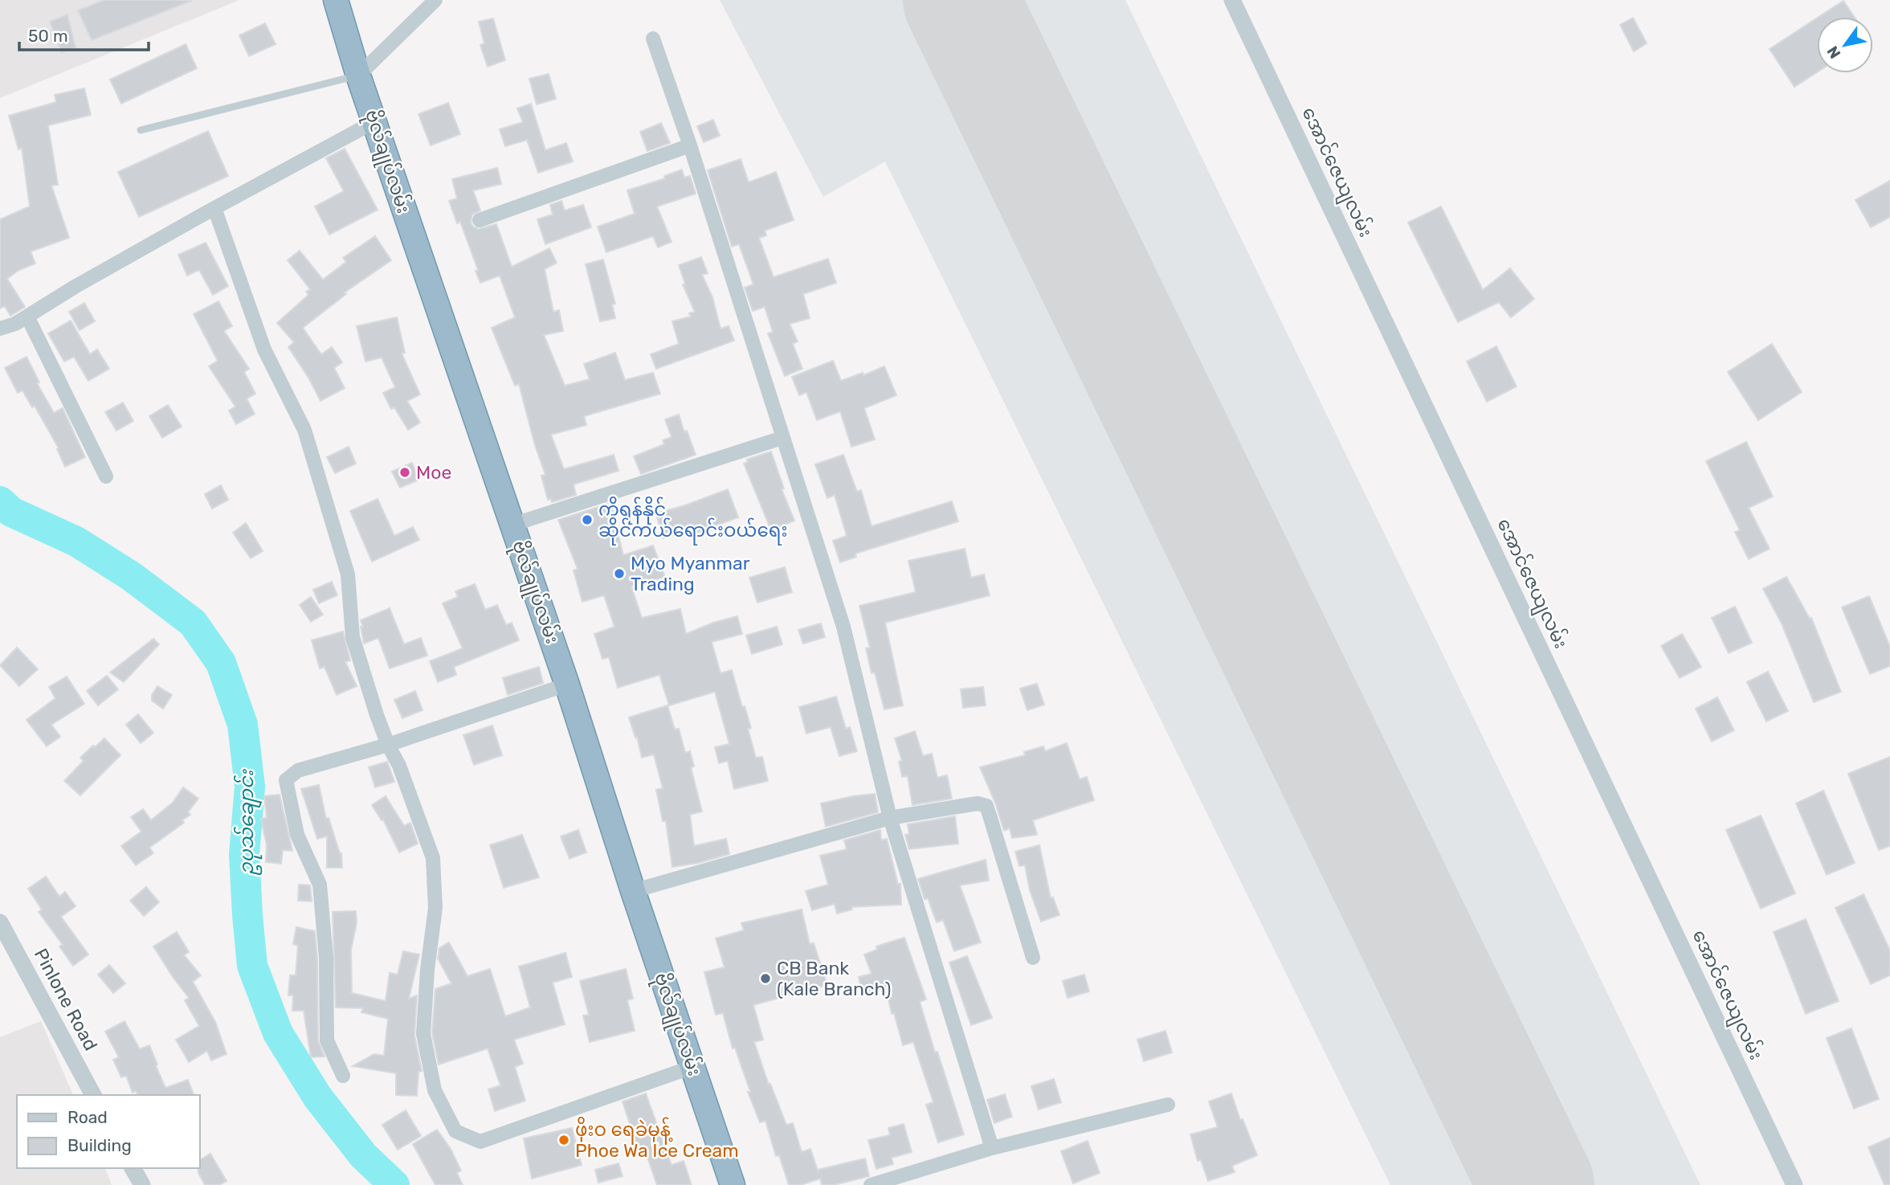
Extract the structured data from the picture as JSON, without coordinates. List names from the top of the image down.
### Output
{
  "streets": {
    "highway": ["ဗိုလ်ချုပ်လမ်း"],
    "street": ["အောင်ဇေယျလမ်း", "Pinlone Road"]
  },
  "water": ["ဥပုသ်ချောင်း"],
  "places": [
    "Moe",
    "ကိုရန်နိုင် ဆိုင်ကယ်ရောင်းဝယ်ရေး",
    "Myo Myanmar Trading",
    "CB Bank (Kale Branch)",
    "ဖိုးဝ ရေခဲမုန့် Phoe Wa Ice Cream"
  ],
  "legend": ["Road", "Building"],
  "scale_bar": "50 m",
  "north": "bottom left"
}
